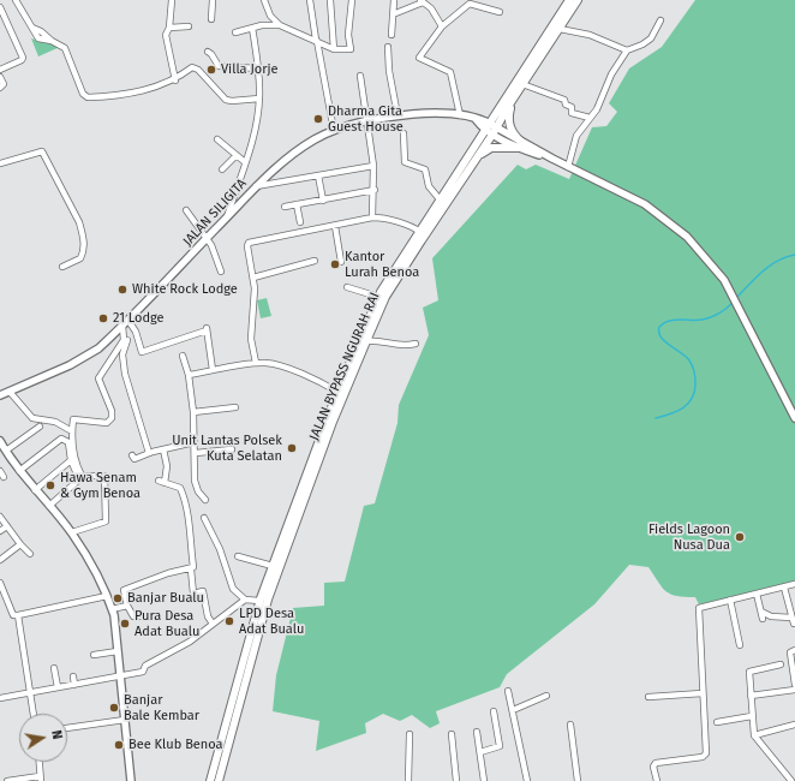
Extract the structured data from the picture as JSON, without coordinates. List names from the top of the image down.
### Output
{
  "streets": {
    "highway": ["JALAN BYPASS NGURAH RAI"],
    "main road": ["JALAN SILIGITA"]
  },
  "crossings": [
    ["JALAN SILIGITA", "JALAN BYPASS NGURAH RAI"]
  ],
  "places": [
    "Villa Jorje",
    "Dharma Gita Guest House",
    "Kantor Lurah Benoa",
    "White Rock Lodge",
    "21 Lodge",
    "Unit Lantas Polsek Kuta Selatan",
    "Hawa Senam & Gym Benoa",
    "Fields Lagoon Nusa Dua",
    "Banjar Bualu",
    "LPD Desa Adat Bualu",
    "Pura Desa Adat Bualu",
    "Banjar Bale Kembar",
    "Bee Klub Benoa"
  ],
  "north": "right"
}
